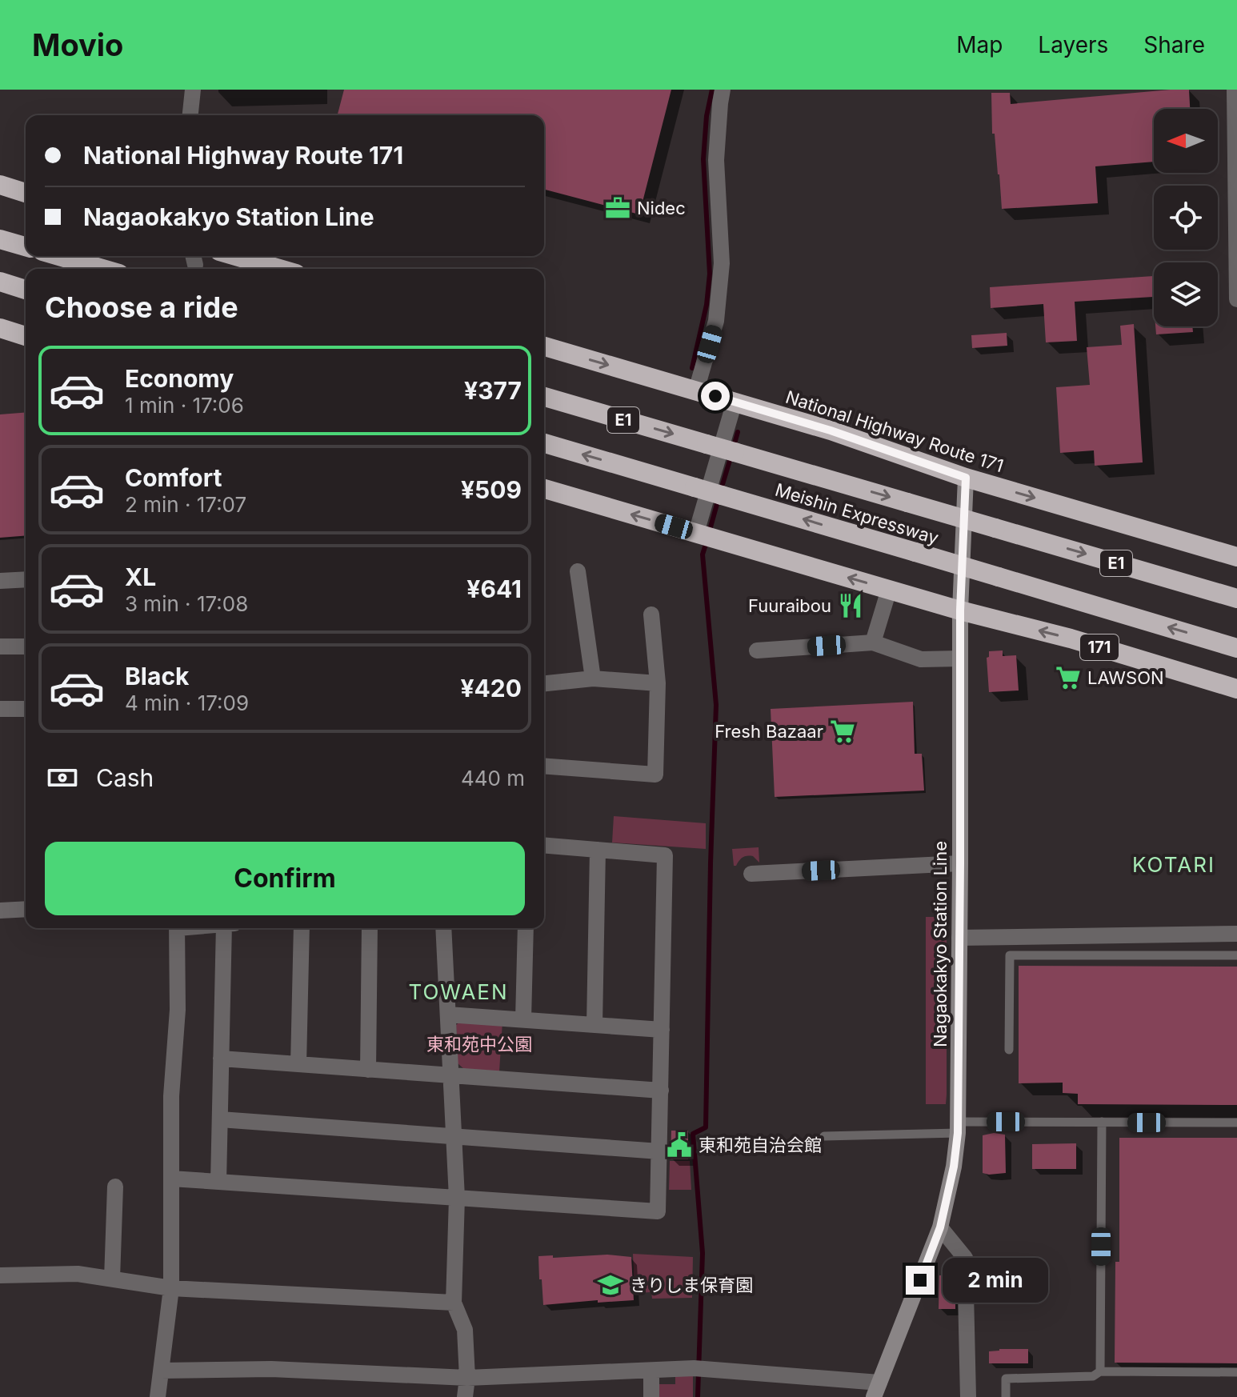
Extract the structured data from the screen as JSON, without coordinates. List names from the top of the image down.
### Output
{
  "streets": {
    "highway": [
      "E1",
      "National Highway Route 171",
      "Meishin Expressway",
      "171"
    ],
    "main road": ["Nagaokakyo Station Line"]
  },
  "crossings": [
    ["National Highway Route 171", "Nagaokakyo Station Line"],
    ["171", "Nagaokakyo Station Line"]
  ],
  "districts": ["KOTARI", "TOWAEN"],
  "parks": ["東和苑中公園"],
  "places": {
    "office": ["Nidec"],
    "restaurant": ["Fuuraibou"],
    "supermarket": ["LAWSON", "Fresh Bazaar"],
    "public building": ["東和苑自治会館"],
    "school or university": ["きりしま保育園"]
  },
  "north": "left",
  "page": {
    "header": "Movio",
    "nav": ["Map", "Layers", "Share"],
    "banner": ["National Highway Route 171", "Nagaokakyo Station Line"],
    "heading": "Choose a ride",
    "list": [
      {
        "name": "Economy",
        "note": "1 min · 17:06",
        "value": "¥377"
      },
      {
        "name": "Comfort",
        "note": "2 min · 17:07",
        "value": "¥509"
      },
      {
        "name": "XL",
        "note": "3 min · 17:08",
        "value": "¥641"
      },
      {
        "name": "Black",
        "note": "4 min · 17:09",
        "value": "¥420"
      }
    ],
    "pay": ["Cash", "440 m"],
    "buttons": "Confirm",
    "bubble": "2 min"
  }
}
